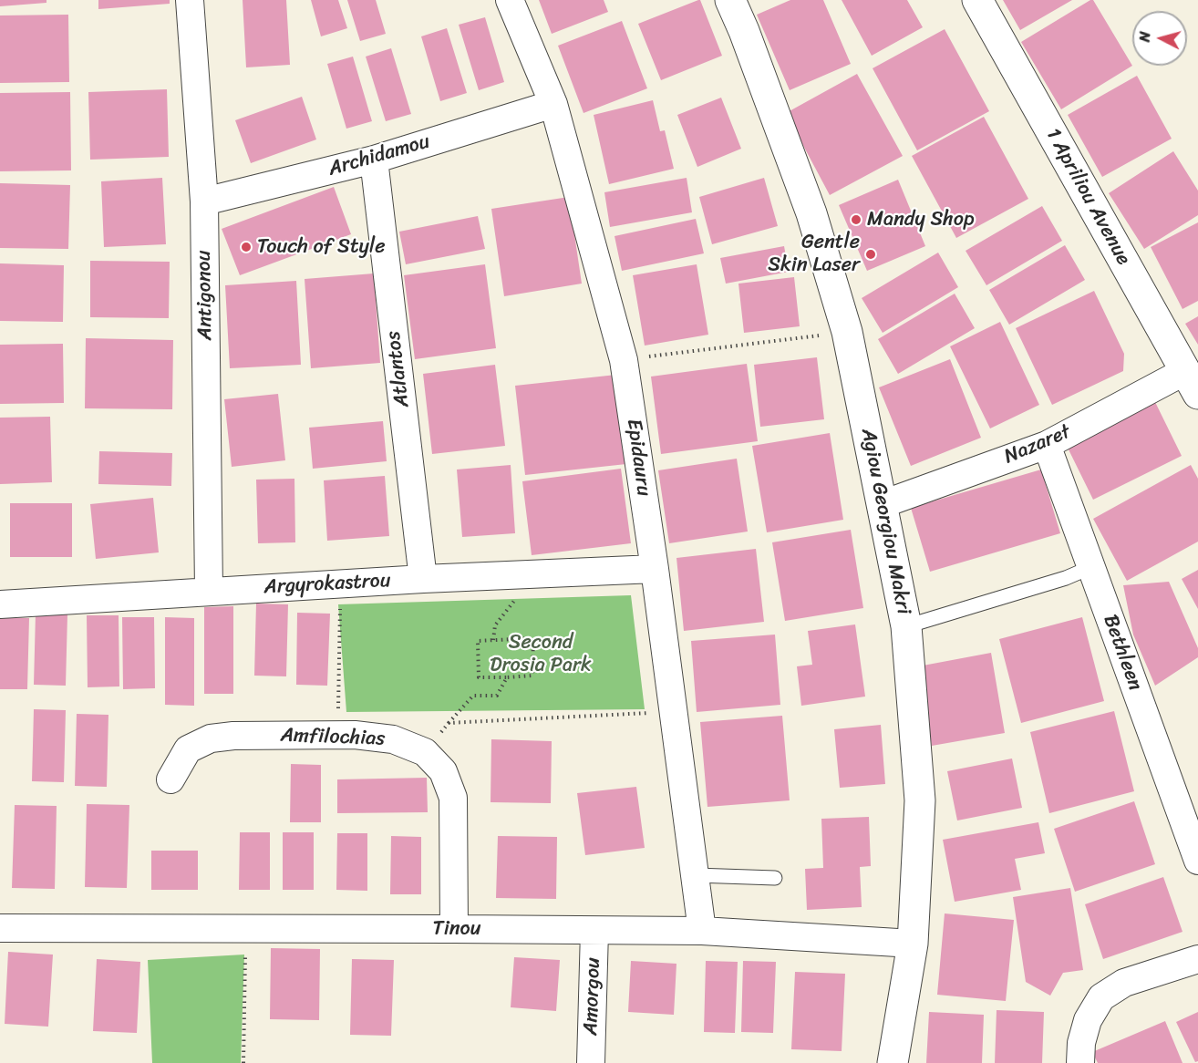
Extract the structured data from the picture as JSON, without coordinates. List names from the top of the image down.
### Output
{
  "streets": {
    "street": [
      "Archidamou",
      "1 Apriliou Avenue",
      "Antigonou",
      "Atlantos",
      "Nazaret",
      "Epidauru",
      "Agiou Georgiou Makri",
      "Argyrokastrou",
      "Bethleen",
      "Amfilochias",
      "Tinou",
      "Amorgou"
    ]
  },
  "crossings": [
    ["Archidamou", "Antigonou"],
    ["Archidamou", "Atlantos"],
    ["Archidamou", "Epidauru"],
    ["1 Apriliou Avenue", "Nazaret"],
    ["Antigonou", "Argyrokastrou"],
    ["Atlantos", "Argyrokastrou"],
    ["Nazaret", "Agiou Georgiou Makri"],
    ["Nazaret", "Bethleen"],
    ["Epidauru", "Argyrokastrou"],
    ["Epidauru", "Tinou"],
    ["Agiou Georgiou Makri", "Tinou"],
    ["Amfilochias", "Tinou"],
    ["Tinou", "Amorgou"]
  ],
  "parks": ["Second Drosia Park"],
  "places": ["Mandy Shop", "Touch of Style", "Gentle Skin Laser"],
  "north": "left"
}
